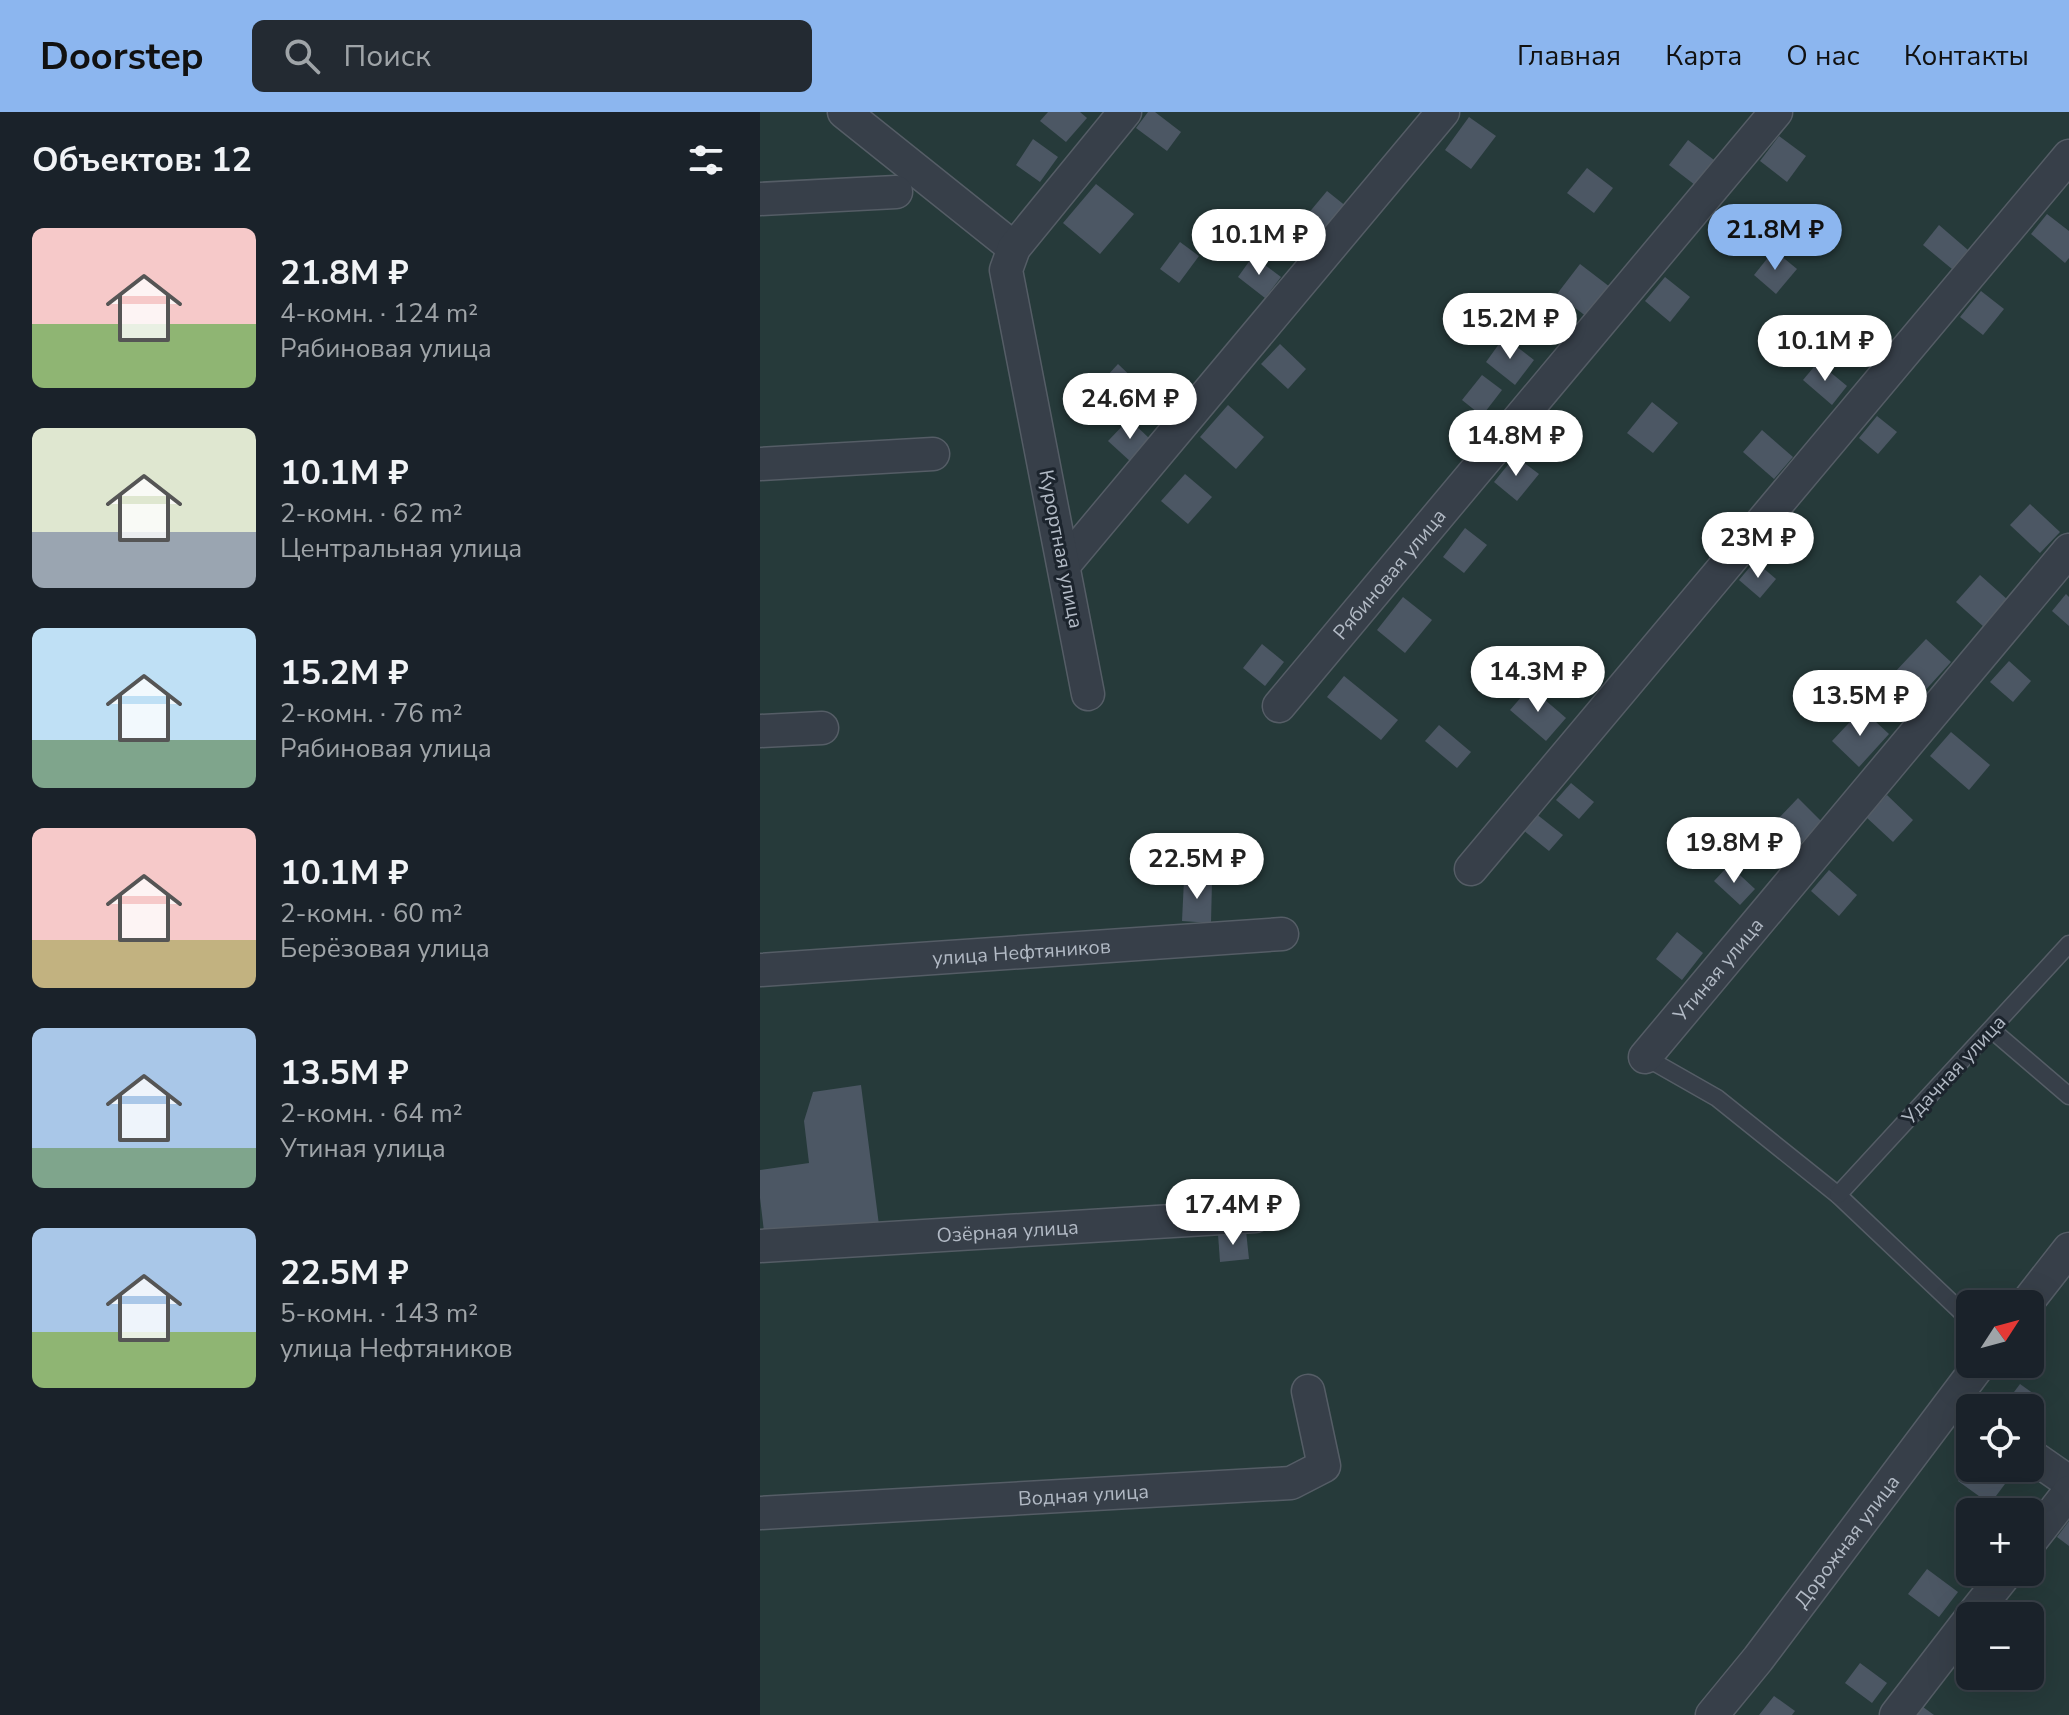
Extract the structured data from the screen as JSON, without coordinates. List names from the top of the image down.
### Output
{
  "streets": {
    "street": [
      "Курортная улица",
      "Рябиновая улица",
      "улица Нефтяников",
      "Утиная улица",
      "Озёрная улица",
      "Водная улица",
      "Дорожная улица"
    ],
    "lane": ["Удачная улица"]
  },
  "north": "top right",
  "page": {
    "header": "Doorstep",
    "search": "Поиск",
    "nav": [
      "Главная",
      "Карта",
      "О нас",
      "Контакты"
    ],
    "heading": "Объектов: 12",
    "price": [
      "21.8M ₽",
      "10.1M ₽",
      "15.2M ₽",
      "10.1M ₽",
      "24.6M ₽",
      "14.8M ₽",
      "23M ₽",
      "14.3M ₽",
      "13.5M ₽",
      "19.8M ₽",
      "22.5M ₽",
      "17.4M ₽"
    ],
    "list": [
      {
        "name": "21.8M ₽",
        "note": "4-комн. · 124 m² · Рябиновая улица"
      },
      {
        "name": "10.1M ₽",
        "note": "2-комн. · 62 m² · Центральная улица"
      },
      {
        "name": "15.2M ₽",
        "note": "2-комн. · 76 m² · Рябиновая улица"
      },
      {
        "name": "10.1M ₽",
        "note": "2-комн. · 60 m² · Берёзовая улица"
      },
      {
        "name": "13.5M ₽",
        "note": "2-комн. · 64 m² · Утиная улица"
      },
      {
        "name": "22.5M ₽",
        "note": "5-комн. · 143 m² · улица Нефтяников"
      }
    ],
    "map_buttons": ["+", "−"]
  }
}
